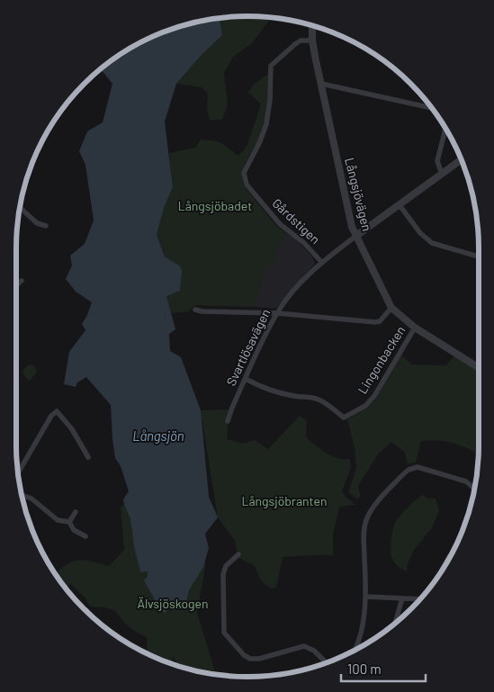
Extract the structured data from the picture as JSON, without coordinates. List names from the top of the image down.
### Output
{
  "streets": {
    "street": [
      "Långsjövägen",
      "Gårdstigen",
      "Svartlösavägen",
      "Lingonbacken"
    ]
  },
  "crossings": [
    ["Långsjövägen", "Gårdstigen"],
    ["Långsjövägen", "Svartlösavägen"],
    ["Långsjövägen", "Lingonbacken"],
    ["Gårdstigen", "Svartlösavägen"],
    ["Svartlösavägen", "Lingonbacken"]
  ],
  "water": ["Långsjön"],
  "parks": ["Långsjöbadet", "Långsjöbranten", "Älvsjöskogen"],
  "scale_bar": "100 m"
}
